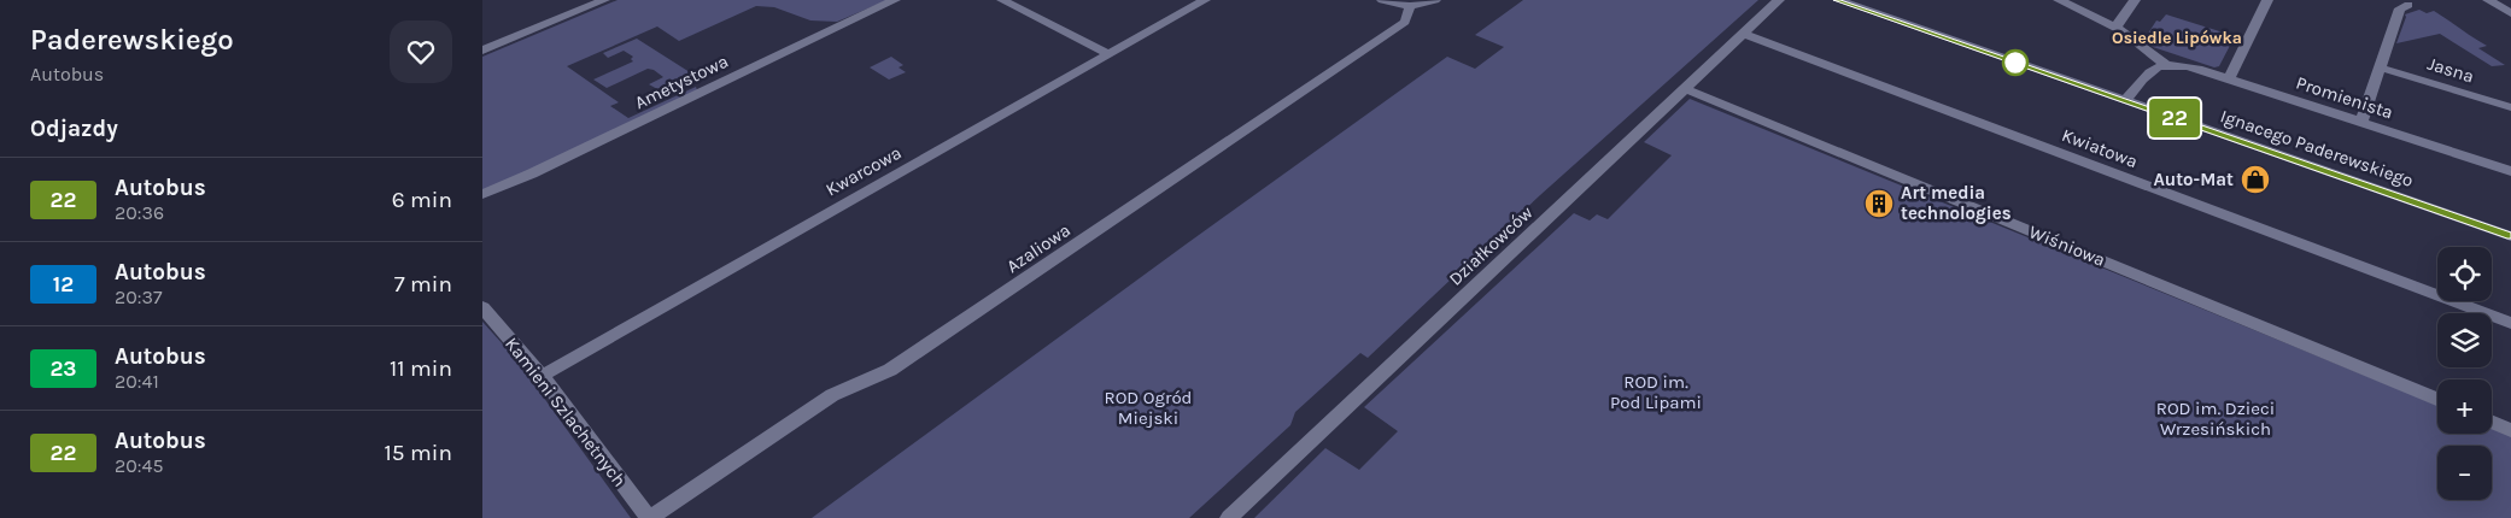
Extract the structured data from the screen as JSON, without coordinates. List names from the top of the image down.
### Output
{
  "streets": {
    "street": [
      "Jasna",
      "Ametystowa",
      "Promienista",
      "Kwiatowa",
      "Ignacego Paderewskiego",
      "Kwarcowa",
      "Działkowców",
      "Wiśniowa",
      "Azaliowa",
      "Kamieni Szlachetnych"
    ]
  },
  "crossings": [
    ["Kwiatowa", "Działkowców"],
    ["Kwarcowa", "Kamieni Szlachetnych"],
    ["Działkowców", "Wiśniowa"],
    ["Azaliowa", "Kamieni Szlachetnych"]
  ],
  "districts": ["Osiedle Lipówka"],
  "parks": ["ROD im. Pod Lipami", "ROD Ogród Miejski", "ROD im. Dzieci Wrzesińskich"],
  "places": {
    "shop": ["Auto-Mat"],
    "building": ["Art media technologies"]
  },
  "lines": ["bus line 22"],
  "page": {
    "heading": [
      ["Paderewskiego", "Autobus"],
      "Odjazdy"
    ],
    "on_map": "22",
    "list": [
      {
        "mark": "22",
        "name": "Autobus",
        "note": "20:36",
        "value": "6 min"
      },
      {
        "mark": "12",
        "name": "Autobus",
        "note": "20:37",
        "value": "7 min"
      },
      {
        "mark": "23",
        "name": "Autobus",
        "note": "20:41",
        "value": "11 min"
      },
      {
        "mark": "22",
        "name": "Autobus",
        "note": "20:45",
        "value": "15 min"
      }
    ],
    "map_buttons": ["+", "−"]
  }
}
